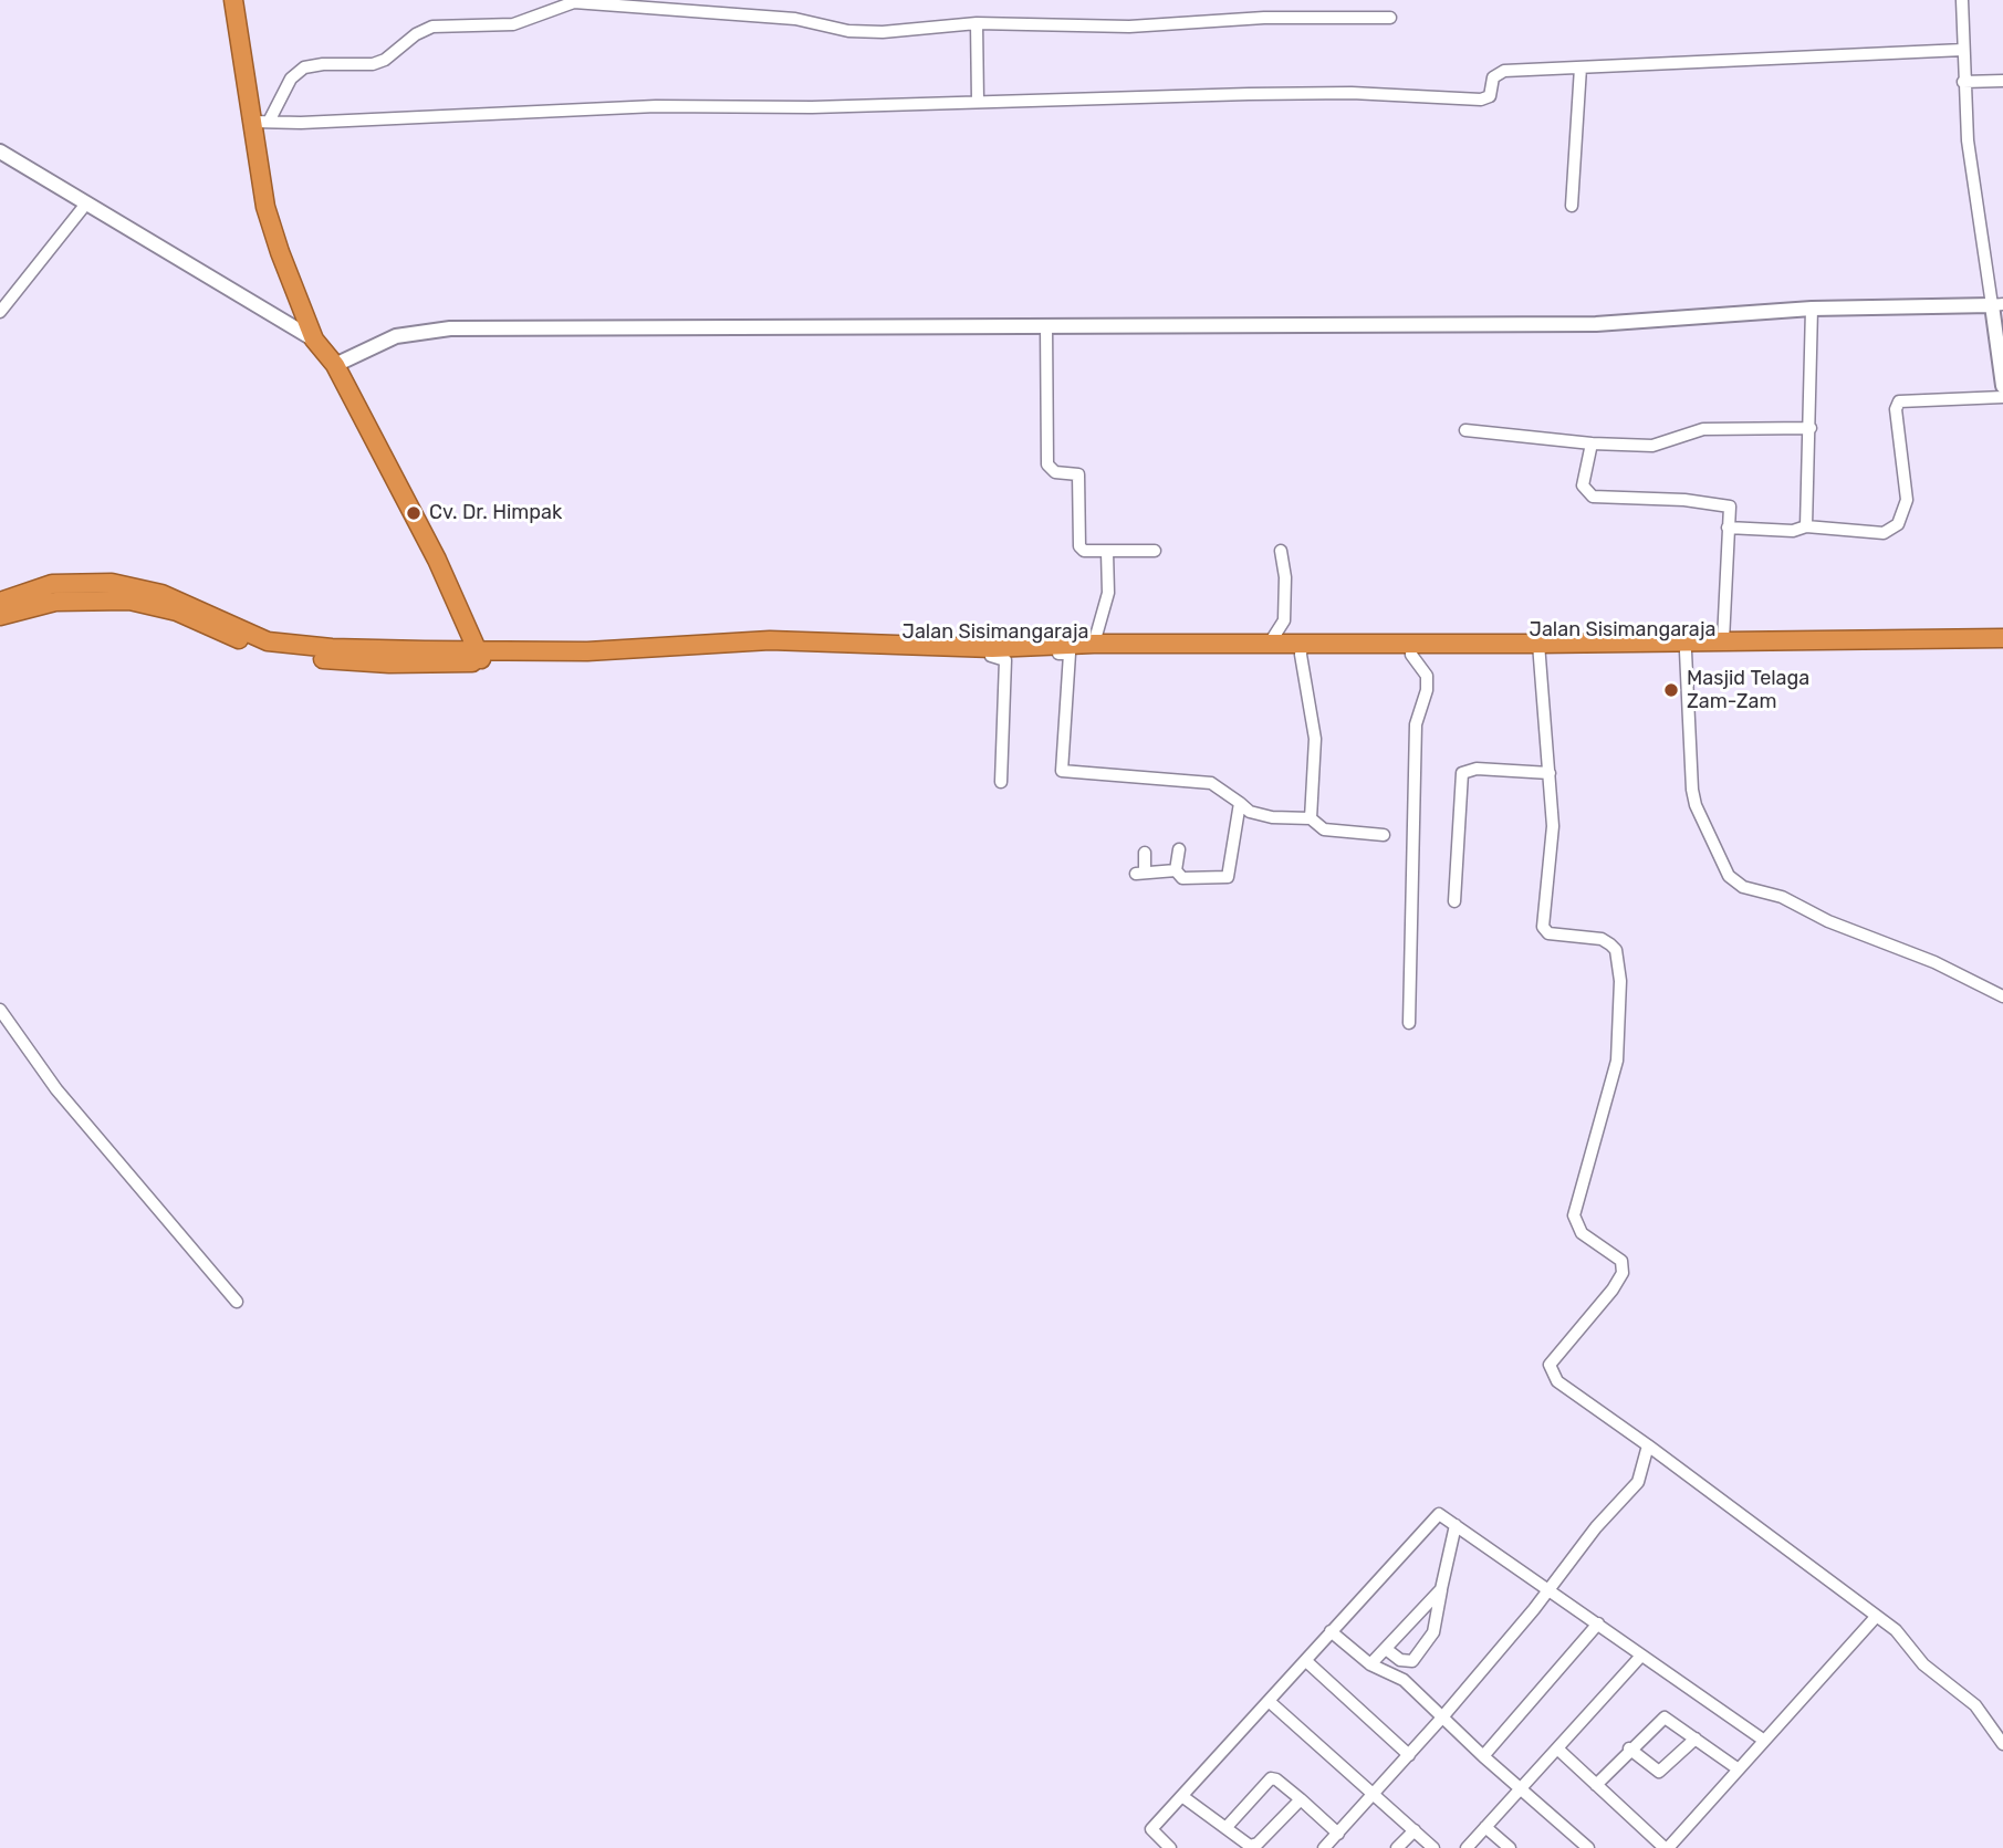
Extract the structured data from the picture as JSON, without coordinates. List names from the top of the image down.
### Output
{
  "streets": {
    "highway": ["Jalan Sisimangaraja"]
  },
  "places": ["Cv. Dr. Himpak", "Masjid Telaga Zam-Zam"]
}
